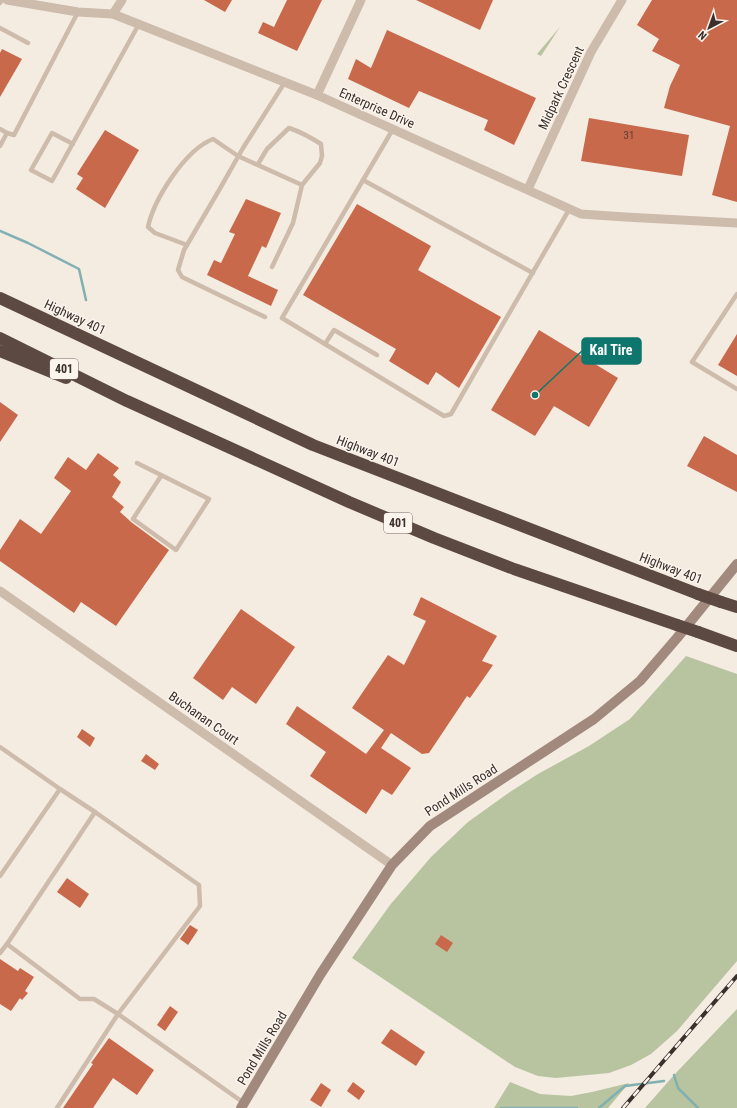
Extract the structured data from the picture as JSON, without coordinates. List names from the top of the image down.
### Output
{
  "streets": {
    "highway": ["Highway 401", "401"],
    "main road": ["Pond Mills Road"],
    "street": ["Midpark Crescent", "Enterprise Drive", "Buchanan Court"]
  },
  "crossings": [
    ["Midpark Crescent", "Enterprise Drive"],
    ["Buchanan Court", "Pond Mills Road"]
  ],
  "places": ["Kal Tire"],
  "house_numbers": ["31"],
  "north": "bottom left"
}
